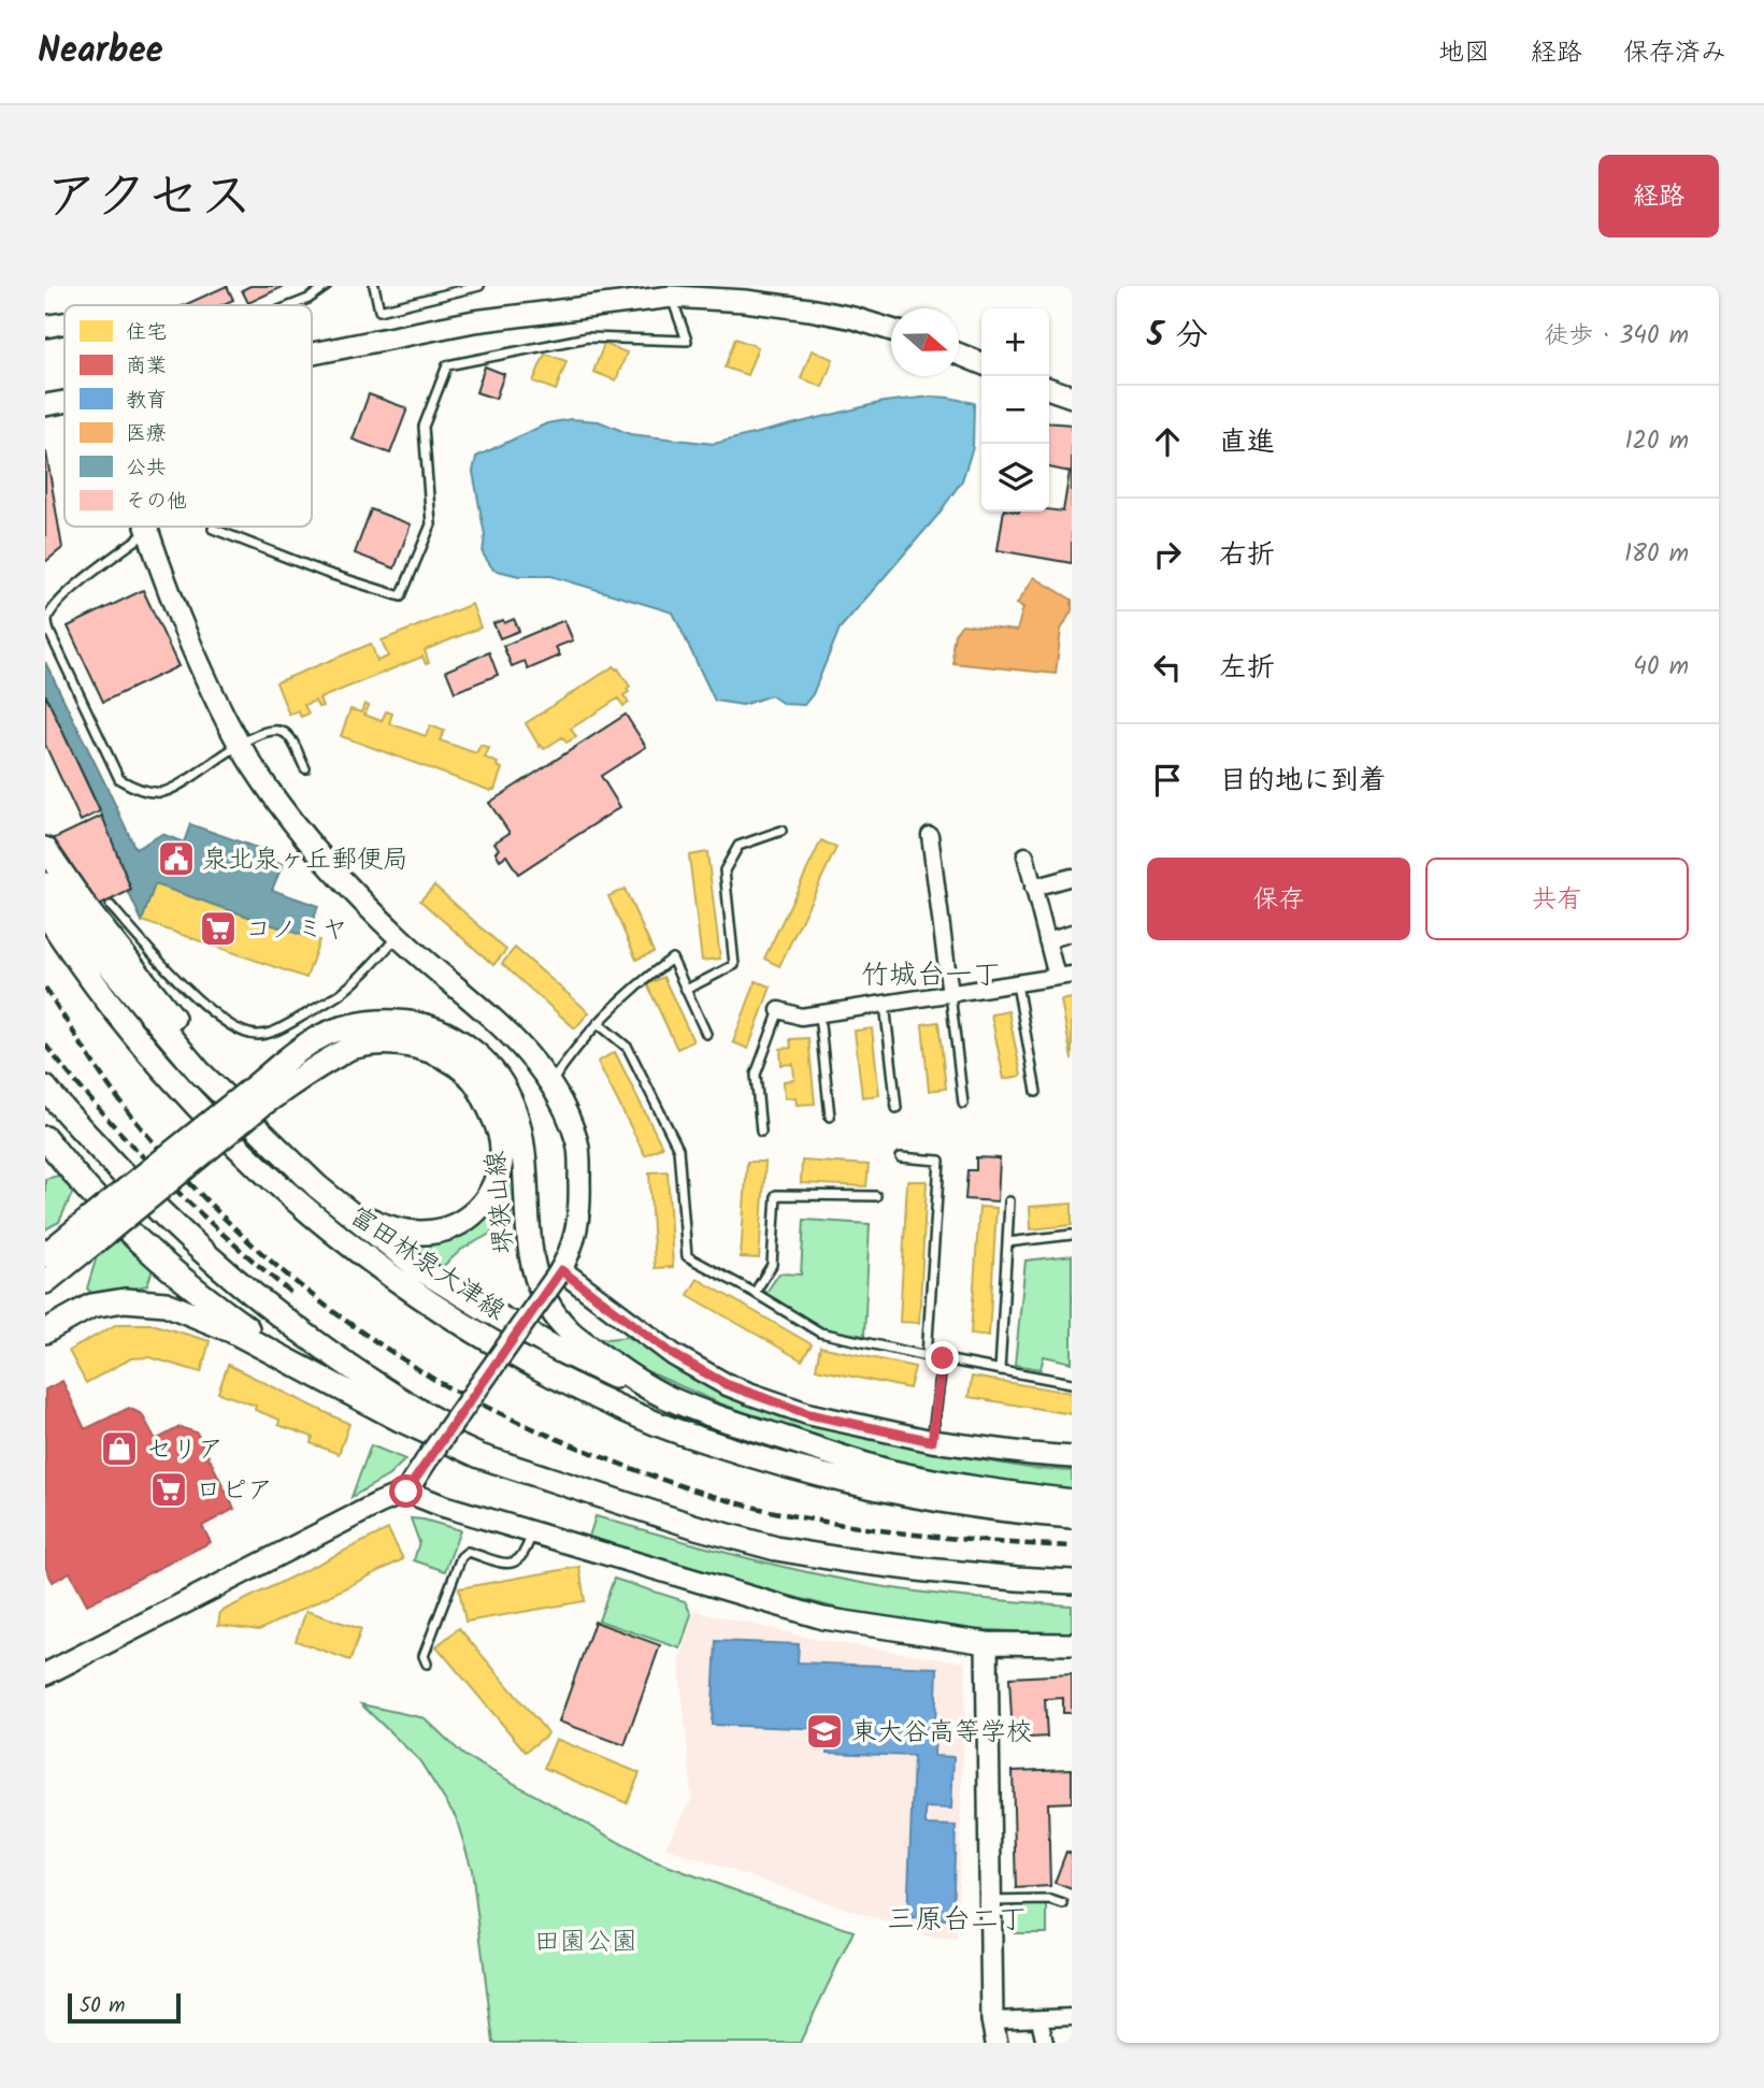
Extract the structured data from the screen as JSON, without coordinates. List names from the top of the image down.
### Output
{
  "streets": {
    "main road": ["堺狭山線", "富田林泉大津線"]
  },
  "districts": ["竹城台一丁", "三原台二丁"],
  "parks": ["田園公園"],
  "places": {
    "public building": ["泉北泉ヶ丘郵便局"],
    "supermarket": ["コノミヤ", "ロピア"],
    "shop": ["セリア"],
    "school or university": ["東大谷高等学校"]
  },
  "legend": [
    "住宅",
    "商業",
    "教育",
    "医療",
    "公共",
    "その他"
  ],
  "scale_bar": "50 m",
  "north": "right",
  "page": {
    "header": "Nearbee",
    "nav": ["地図", "経路", "保存済み"],
    "title": "アクセス",
    "buttons": [
      "経路",
      ["保存", "共有"]
    ],
    "heading": ["5 分", "徒歩 · 340 m"],
    "map_buttons": ["+", "−"],
    "list": [
      ["直進", "120 m"],
      ["右折", "180 m"],
      ["左折", "40 m"],
      "目的地に到着"
    ],
    "scale": "50 m"
  }
}
